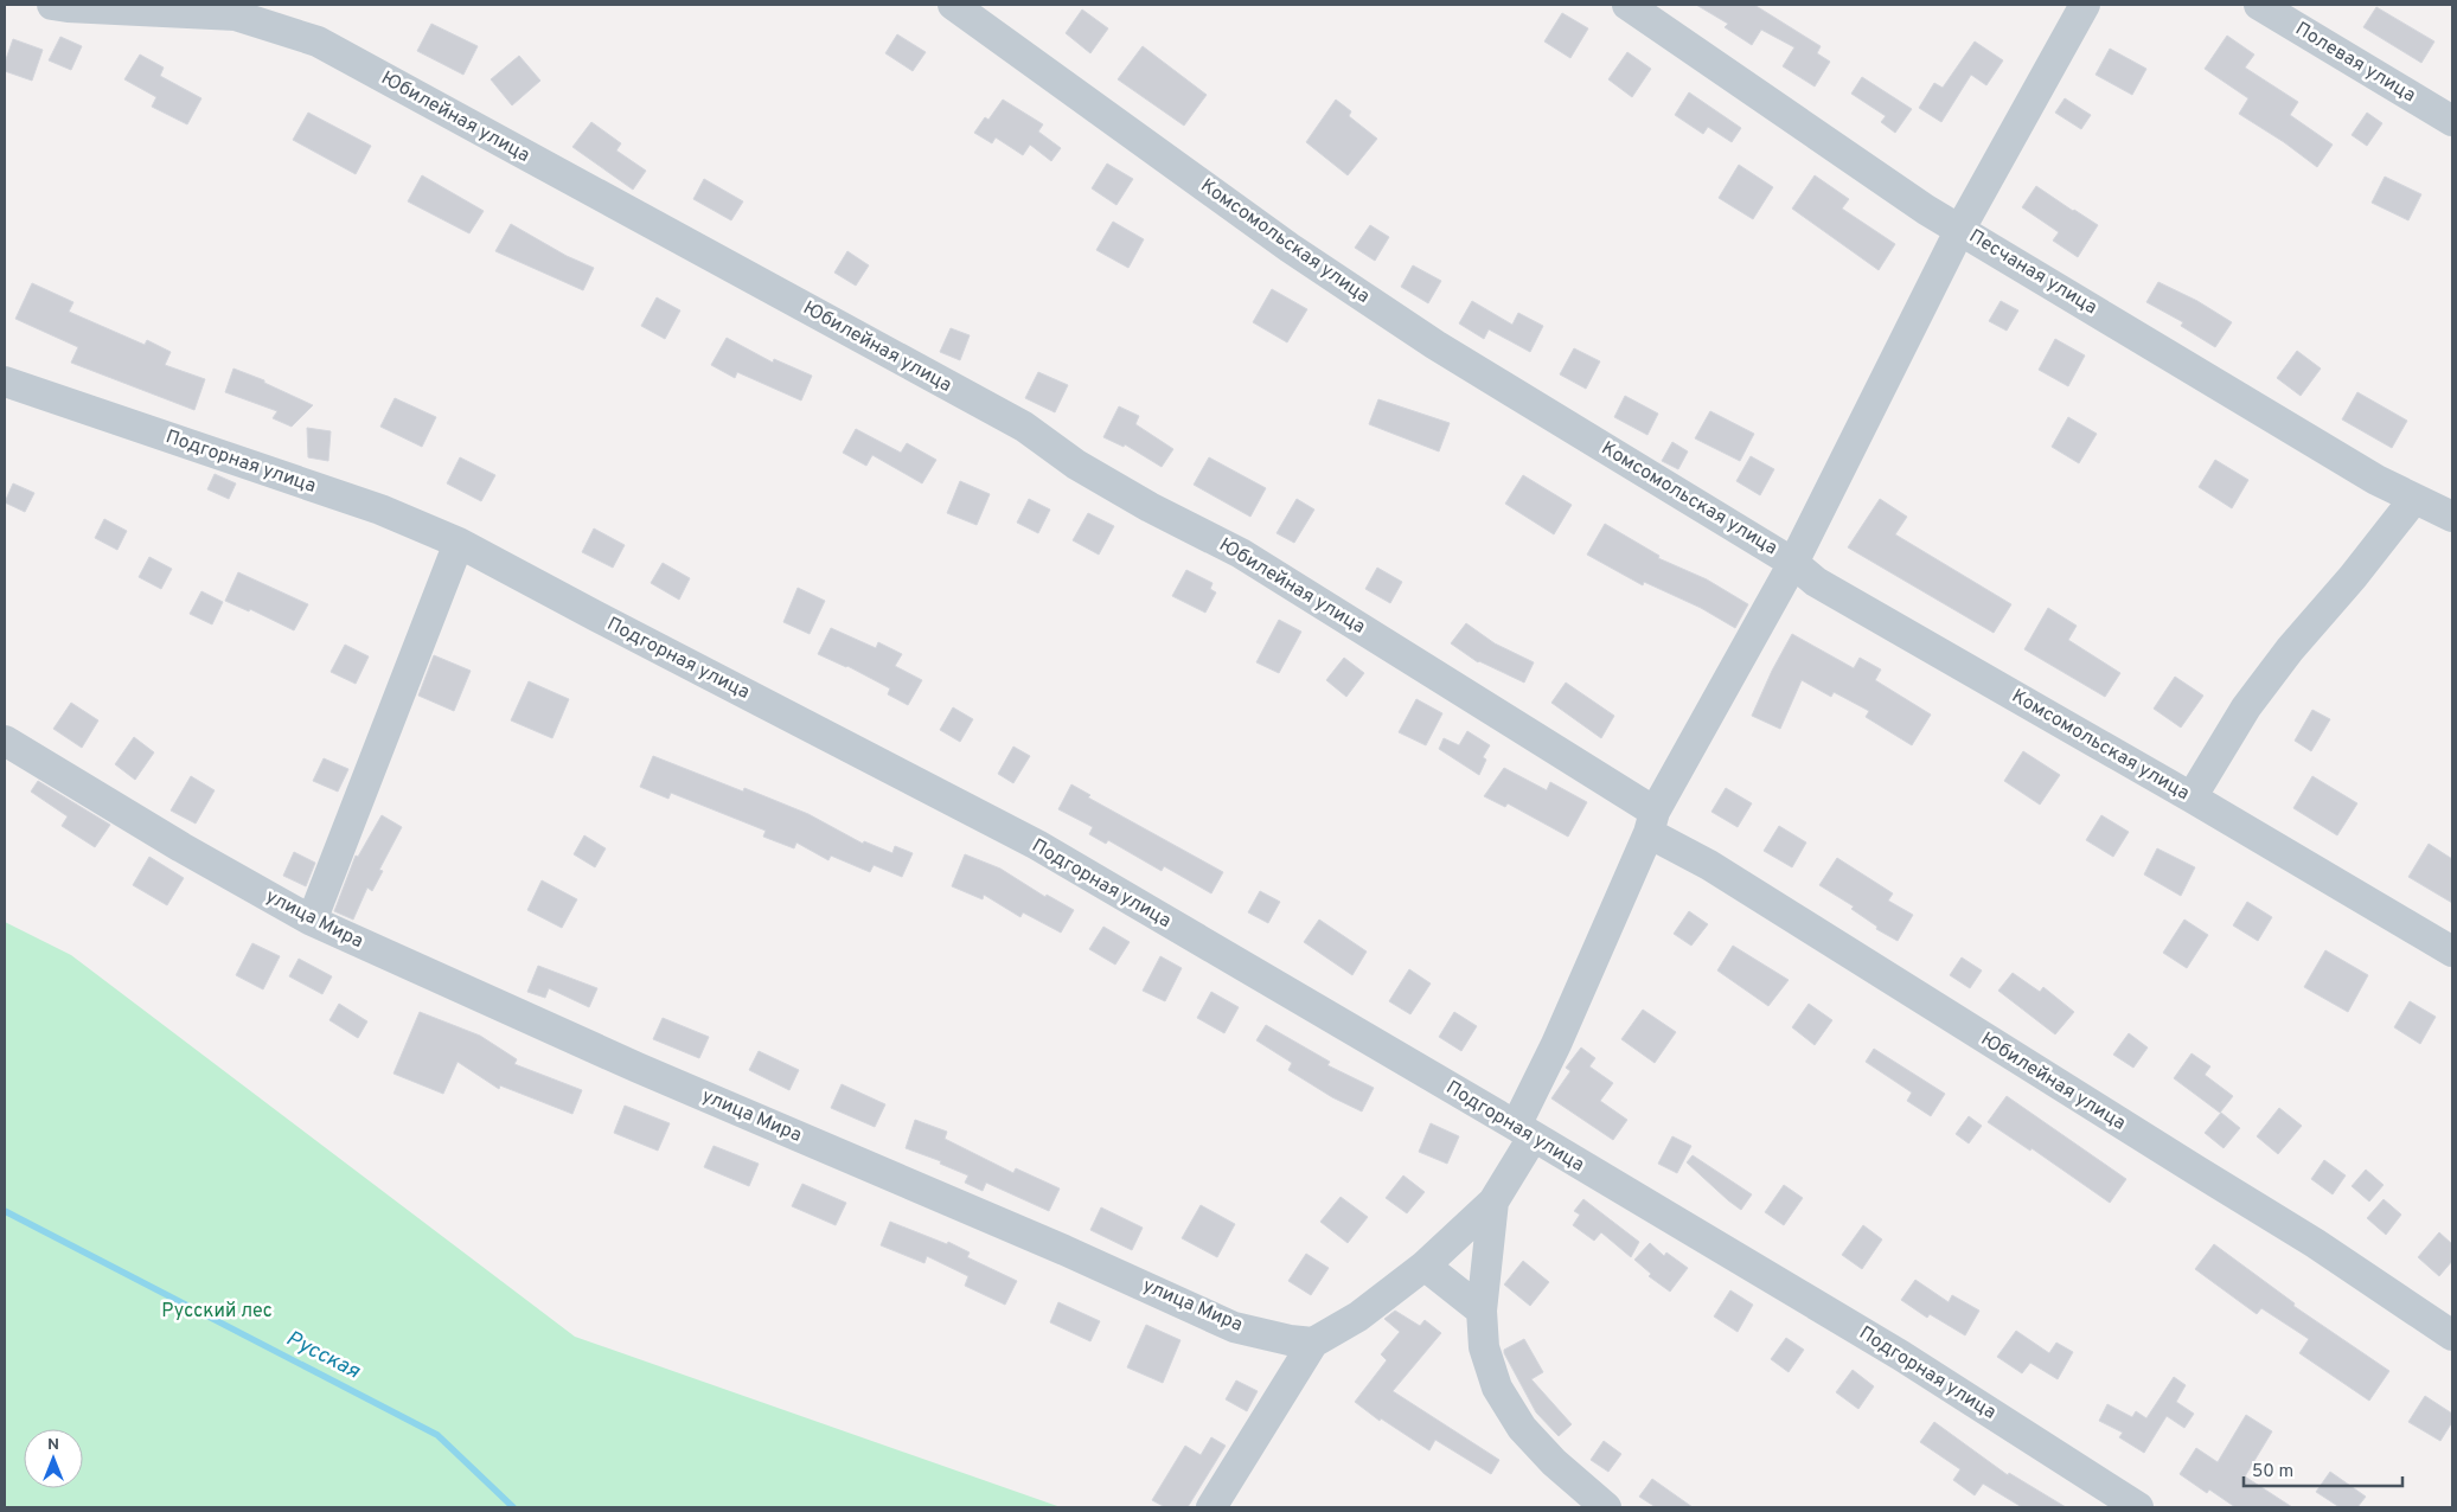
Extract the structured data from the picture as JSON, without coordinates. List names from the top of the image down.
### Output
{
  "streets": {
    "street": [
      "Полевая улица",
      "Юбилейная улица",
      "Комсомольская улица",
      "Песчаная улица",
      "Подгорная улица",
      "улица Мира"
    ]
  },
  "water": ["Русская"],
  "parks": ["Русский лес"],
  "scale_bar": "50 m",
  "north": "top"
}
